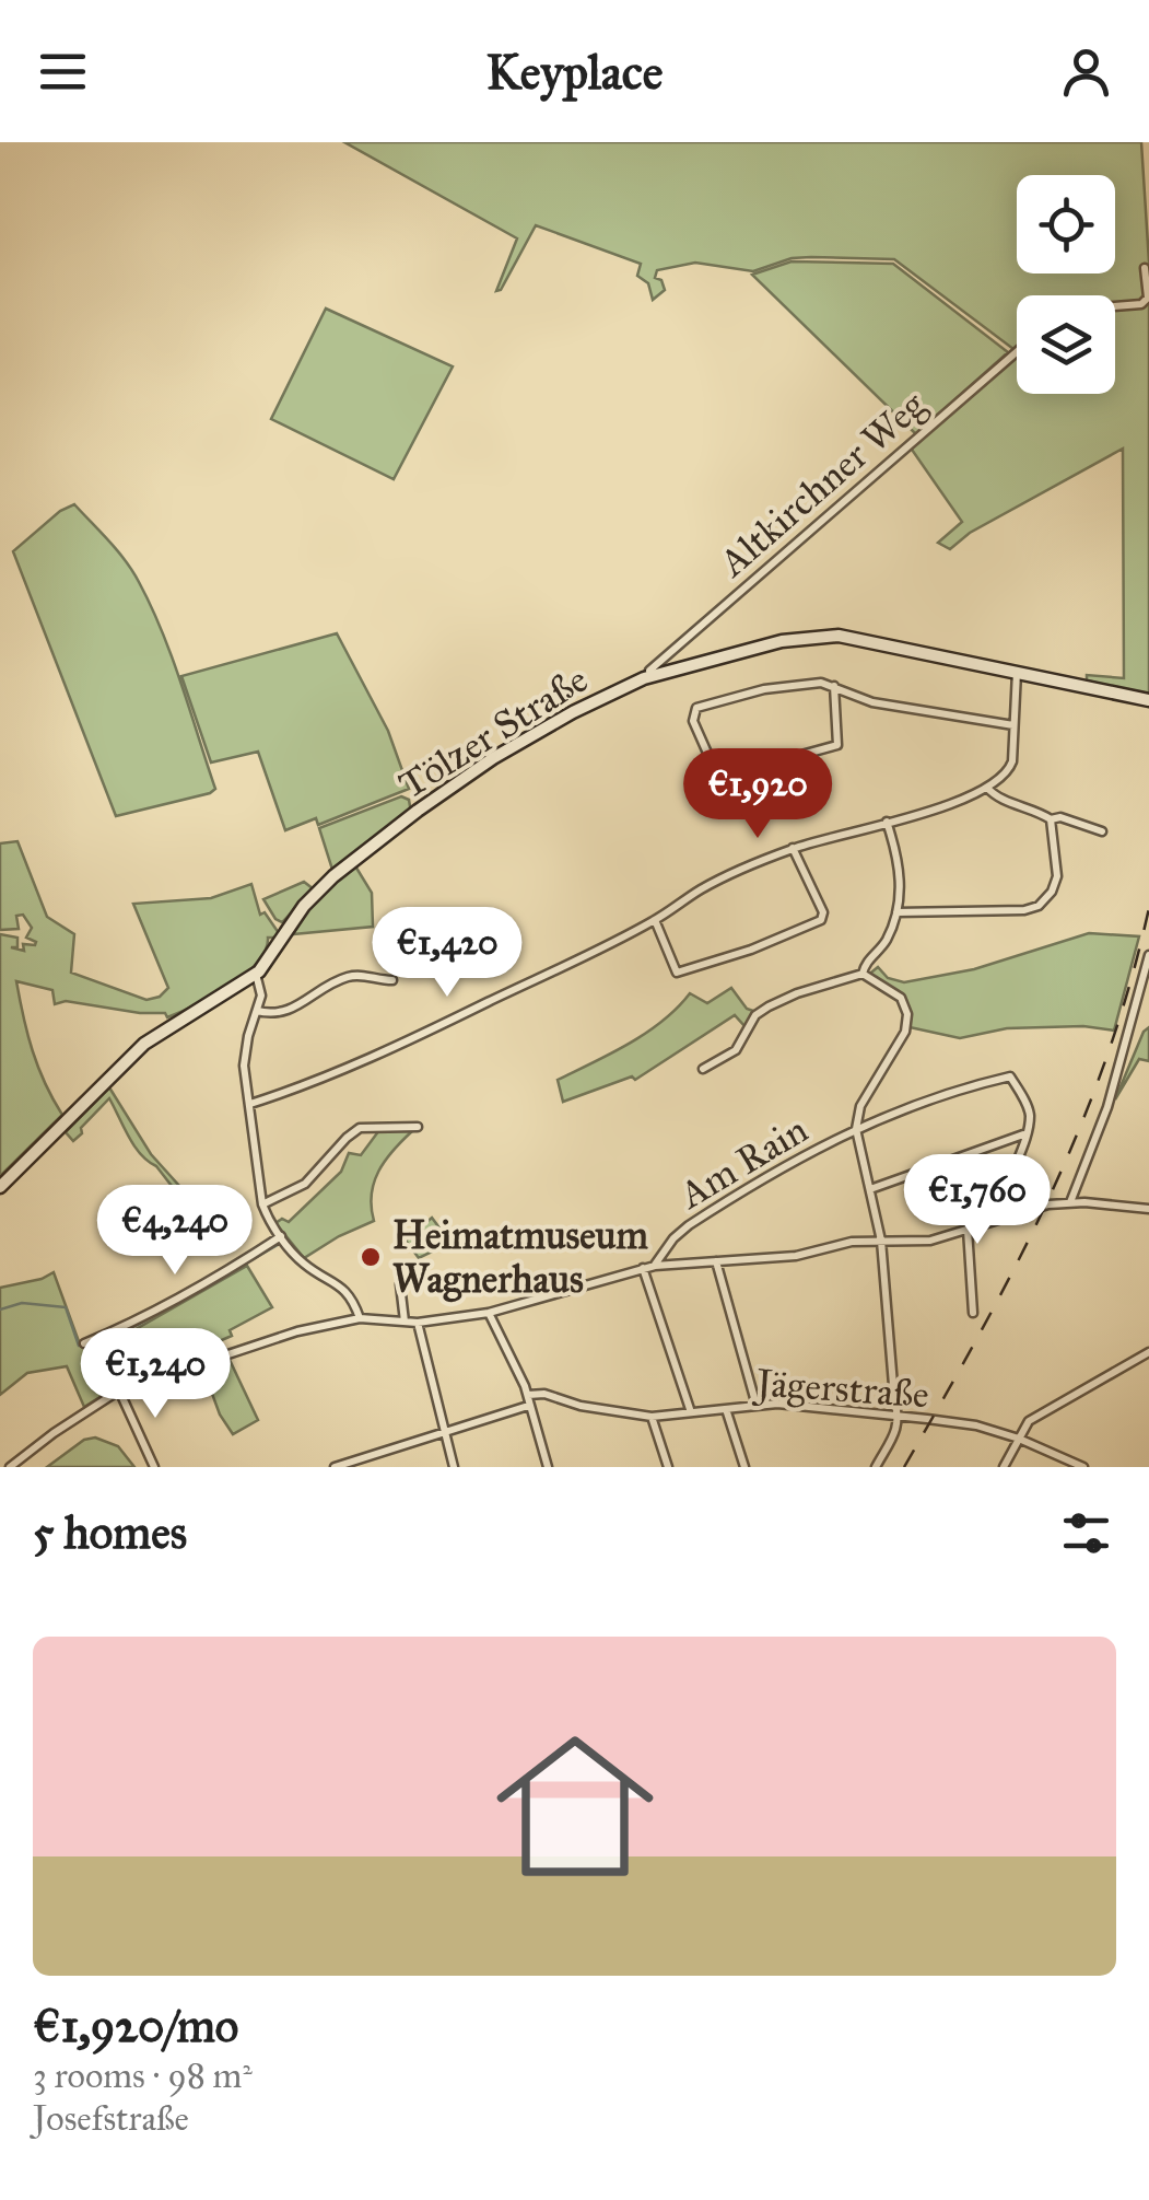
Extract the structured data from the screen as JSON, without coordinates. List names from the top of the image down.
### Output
{
  "streets": {
    "main road": ["Tölzer Straße"],
    "street": ["Altkirchner Weg", "Am Rain", "Jägerstraße"]
  },
  "crossings": [
    ["Altkirchner Weg", "Tölzer Straße"]
  ],
  "places": ["Heimatmuseum Wagnerhaus"],
  "page": {
    "header": "Keyplace",
    "price": [
      "€1,920",
      "€1,420",
      "€1,760",
      "€4,240",
      "€1,240"
    ],
    "heading": "5 homes",
    "list": [
      {
        "name": "€1,920/mo",
        "note": "3 rooms · 98 m² · Josefstraße"
      }
    ]
  }
}
